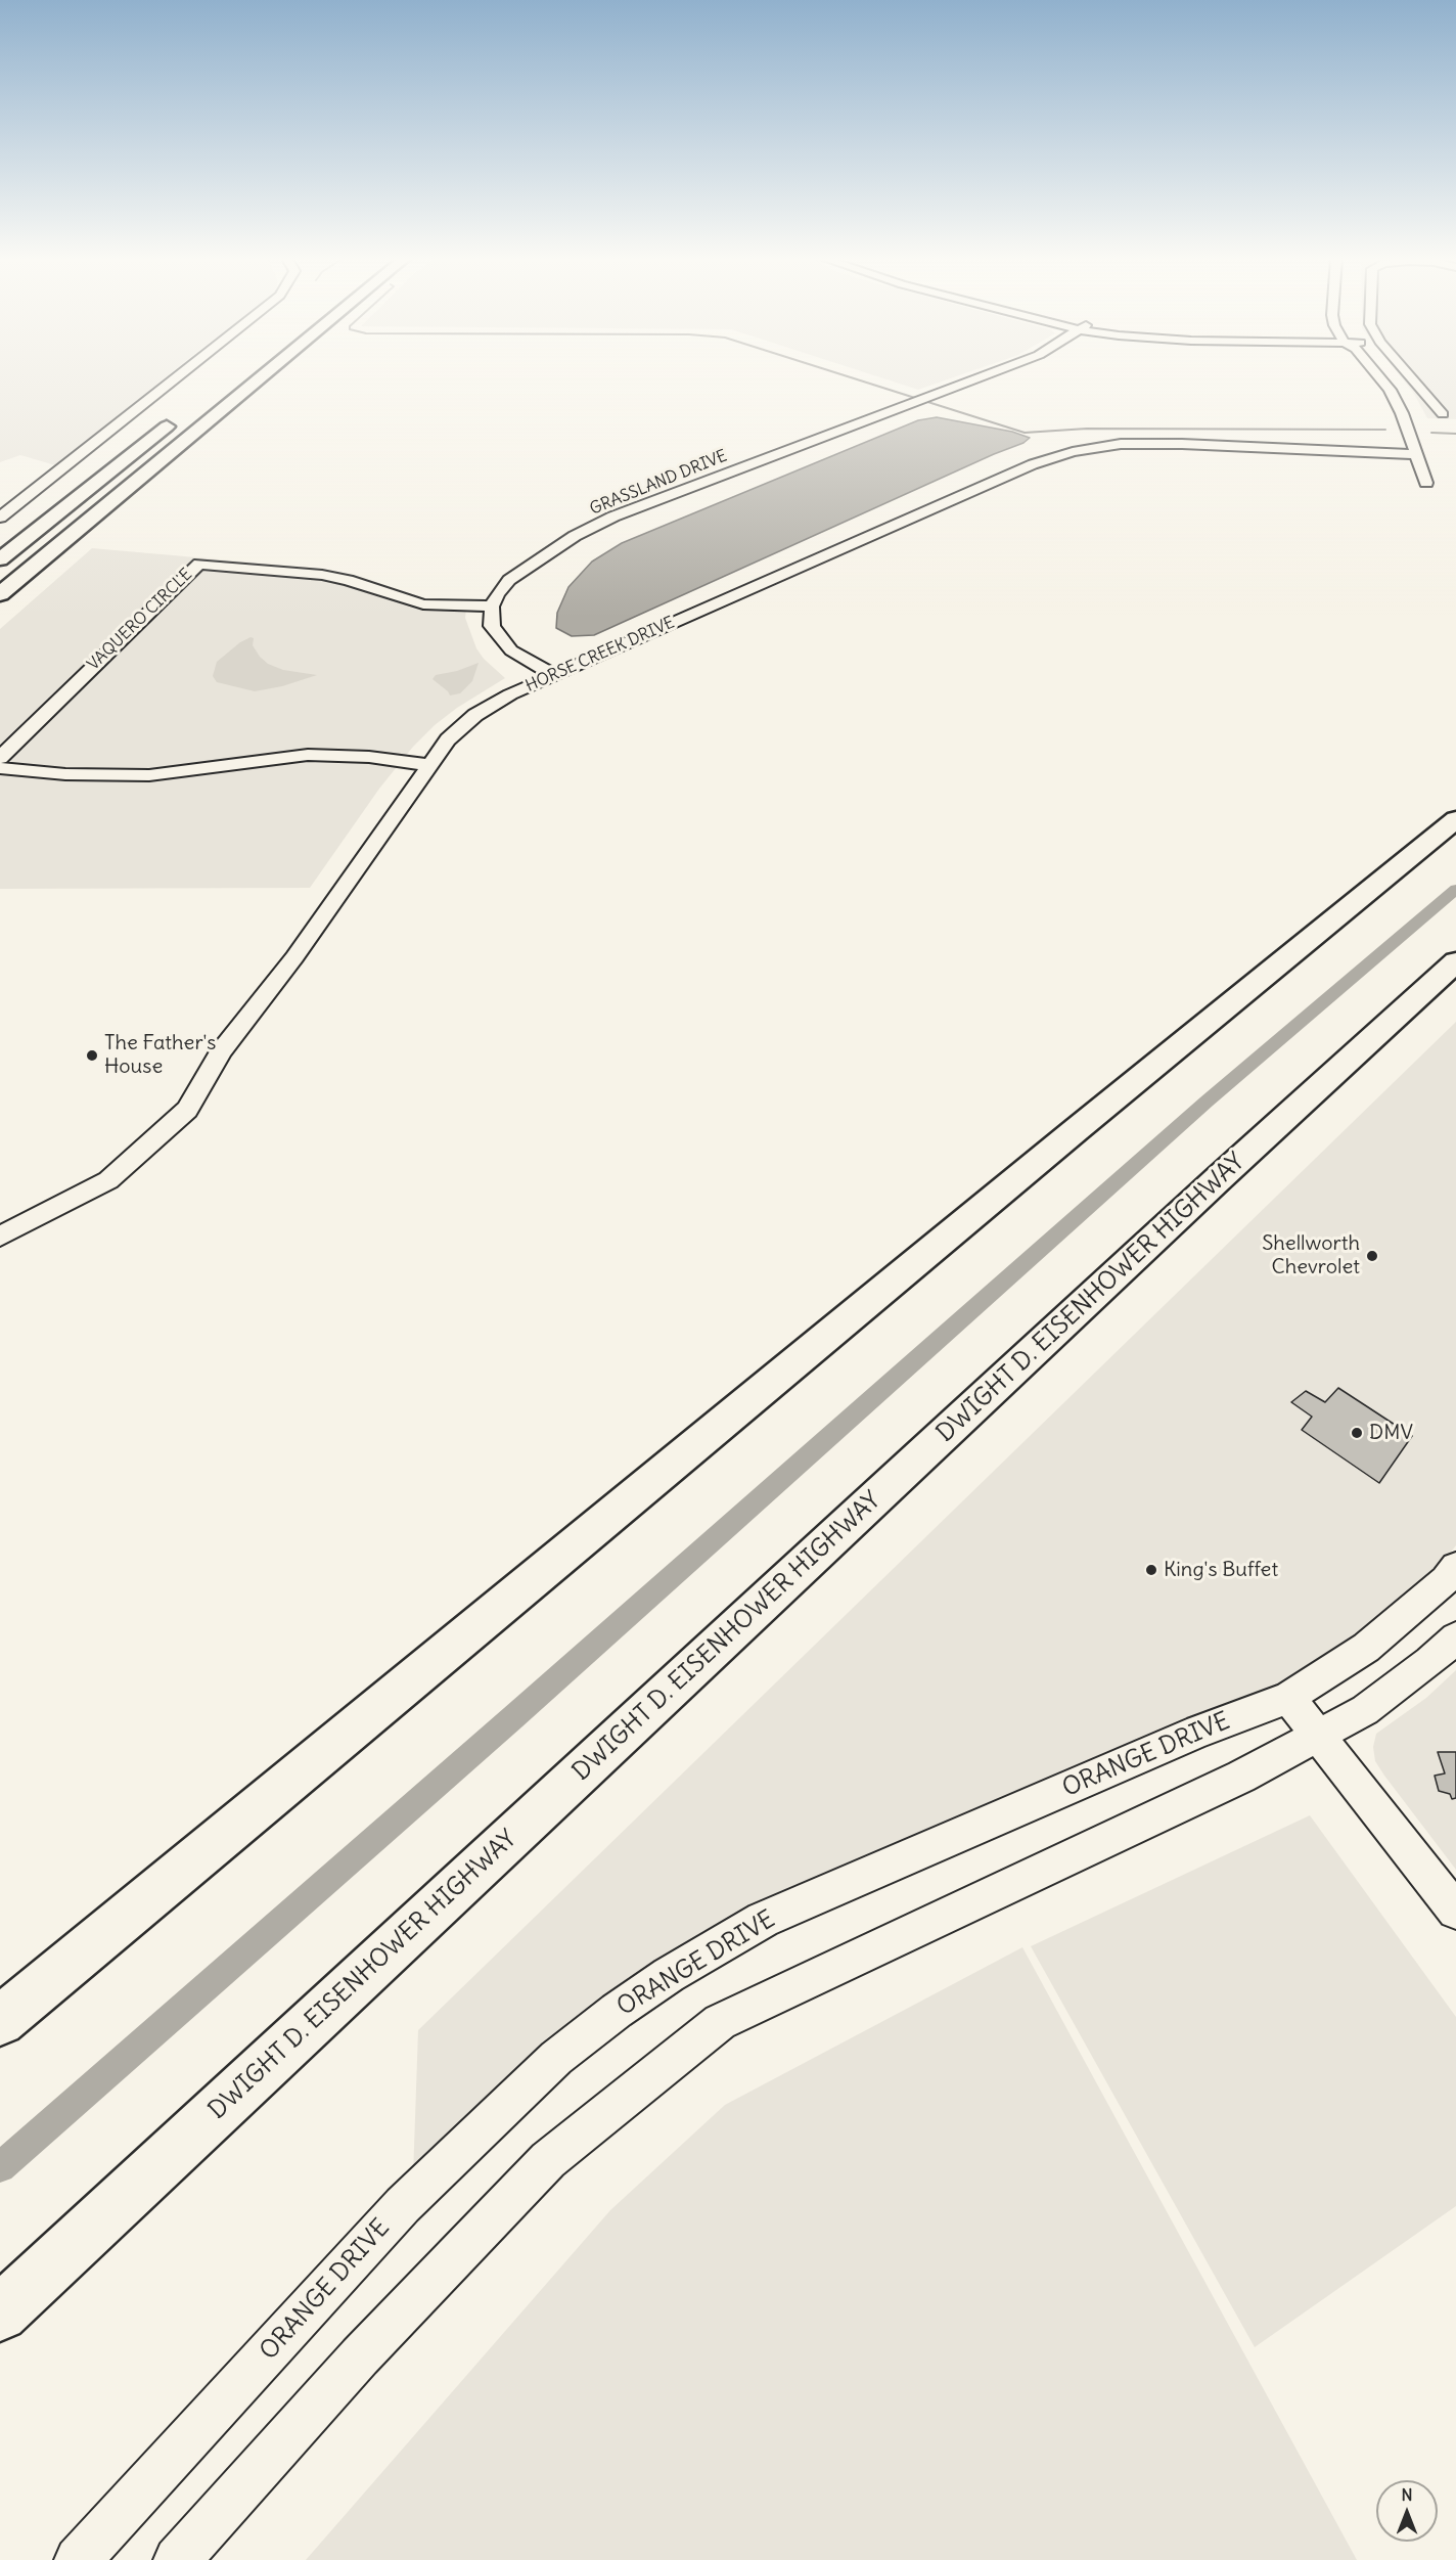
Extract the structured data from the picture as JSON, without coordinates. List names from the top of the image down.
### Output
{
  "streets": {
    "highway": ["DWIGHT D. EISENHOWER HIGHWAY"],
    "street": [
      "GRASSLAND DRIVE",
      "VAQUERO CIRCLE",
      "HORSE CREEK DRIVE",
      "ORANGE DRIVE"
    ]
  },
  "crossings": [
    ["GRASSLAND DRIVE", "VAQUERO CIRCLE"]
  ],
  "places": [
    "The Father's House",
    "Shellworth Chevrolet",
    "DMV",
    "King's Buffet"
  ],
  "north": "top"
}
